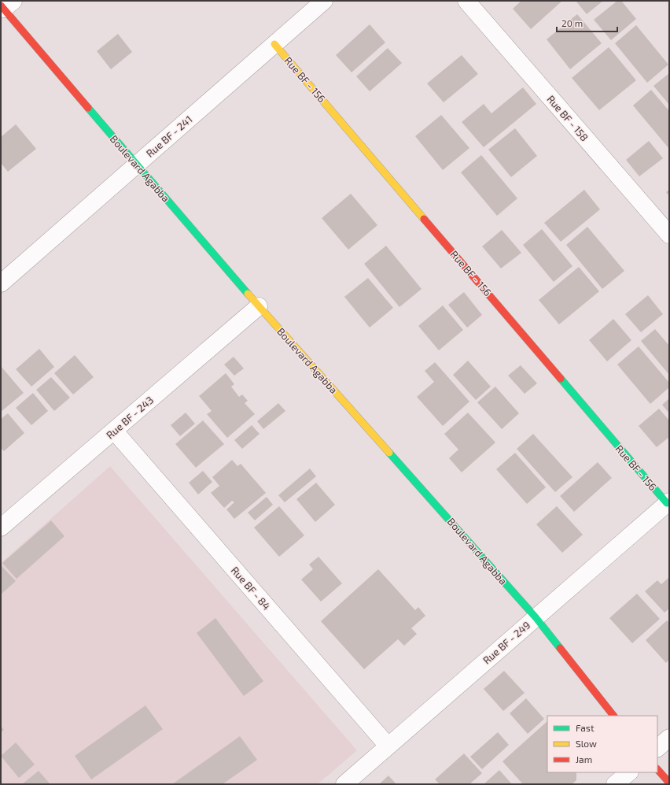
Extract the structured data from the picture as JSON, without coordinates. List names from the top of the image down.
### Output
{
  "streets": {
    "main road": ["Rue BF - 156", "Boulevard Agabba"],
    "street": [
      "Rue BF - 158",
      "Rue BF - 241",
      "Rue BF - 243",
      "Rue BF - 84",
      "Rue BF - 249"
    ]
  },
  "crossings": [
    ["Rue BF - 156", "Rue BF - 241"],
    ["Rue BF - 156", "Rue BF - 249"],
    ["Rue BF - 241", "Boulevard Agabba"],
    ["Boulevard Agabba", "Rue BF - 243"],
    ["Boulevard Agabba", "Rue BF - 249"],
    ["Rue BF - 243", "Rue BF - 84"],
    ["Rue BF - 84", "Rue BF - 249"]
  ],
  "legend": ["Fast", "Slow", "Jam"],
  "scale_bar": "20 m"
}
